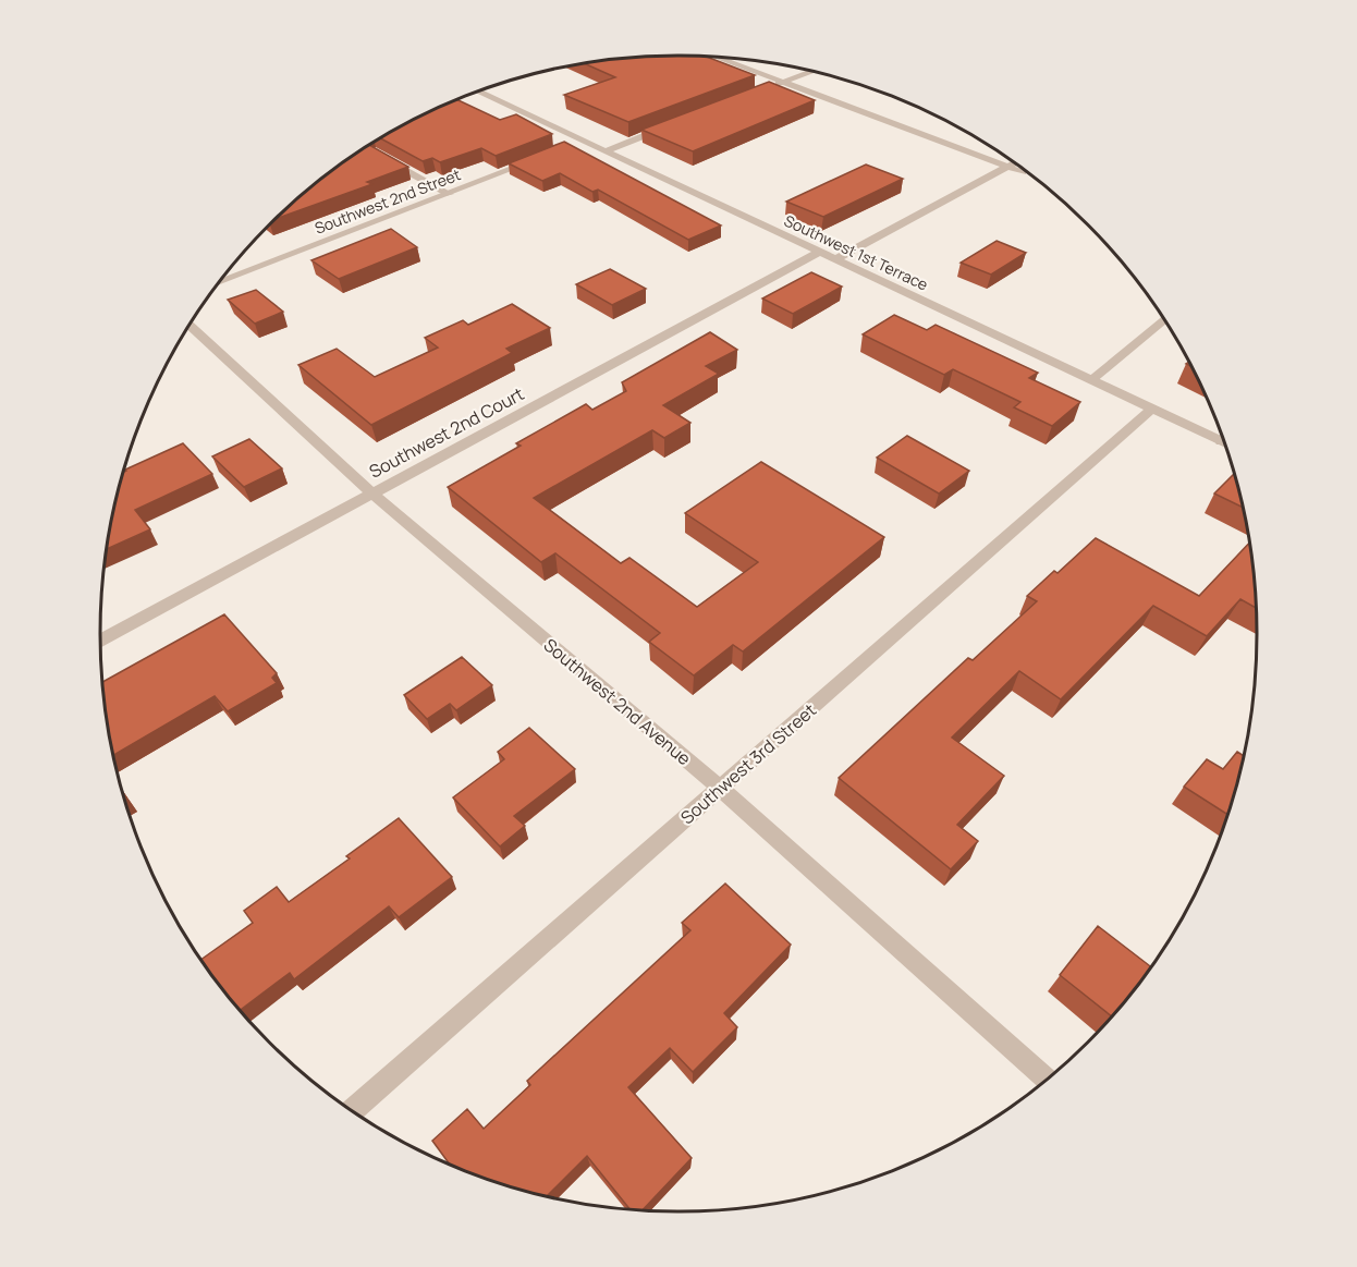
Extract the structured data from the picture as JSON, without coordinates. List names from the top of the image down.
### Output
{
  "streets": {
    "street": [
      "Southwest 2nd Street",
      "Southwest 1st Terrace",
      "Southwest 2nd Court",
      "Southwest 2nd Avenue",
      "Southwest 3rd Street"
    ]
  },
  "crossings": [
    ["Southwest 1st Terrace", "Southwest 2nd Court"],
    ["Southwest 1st Terrace", "Southwest 3rd Street"],
    ["Southwest 2nd Court", "Southwest 2nd Avenue"],
    ["Southwest 2nd Avenue", "Southwest 3rd Street"]
  ]
}
